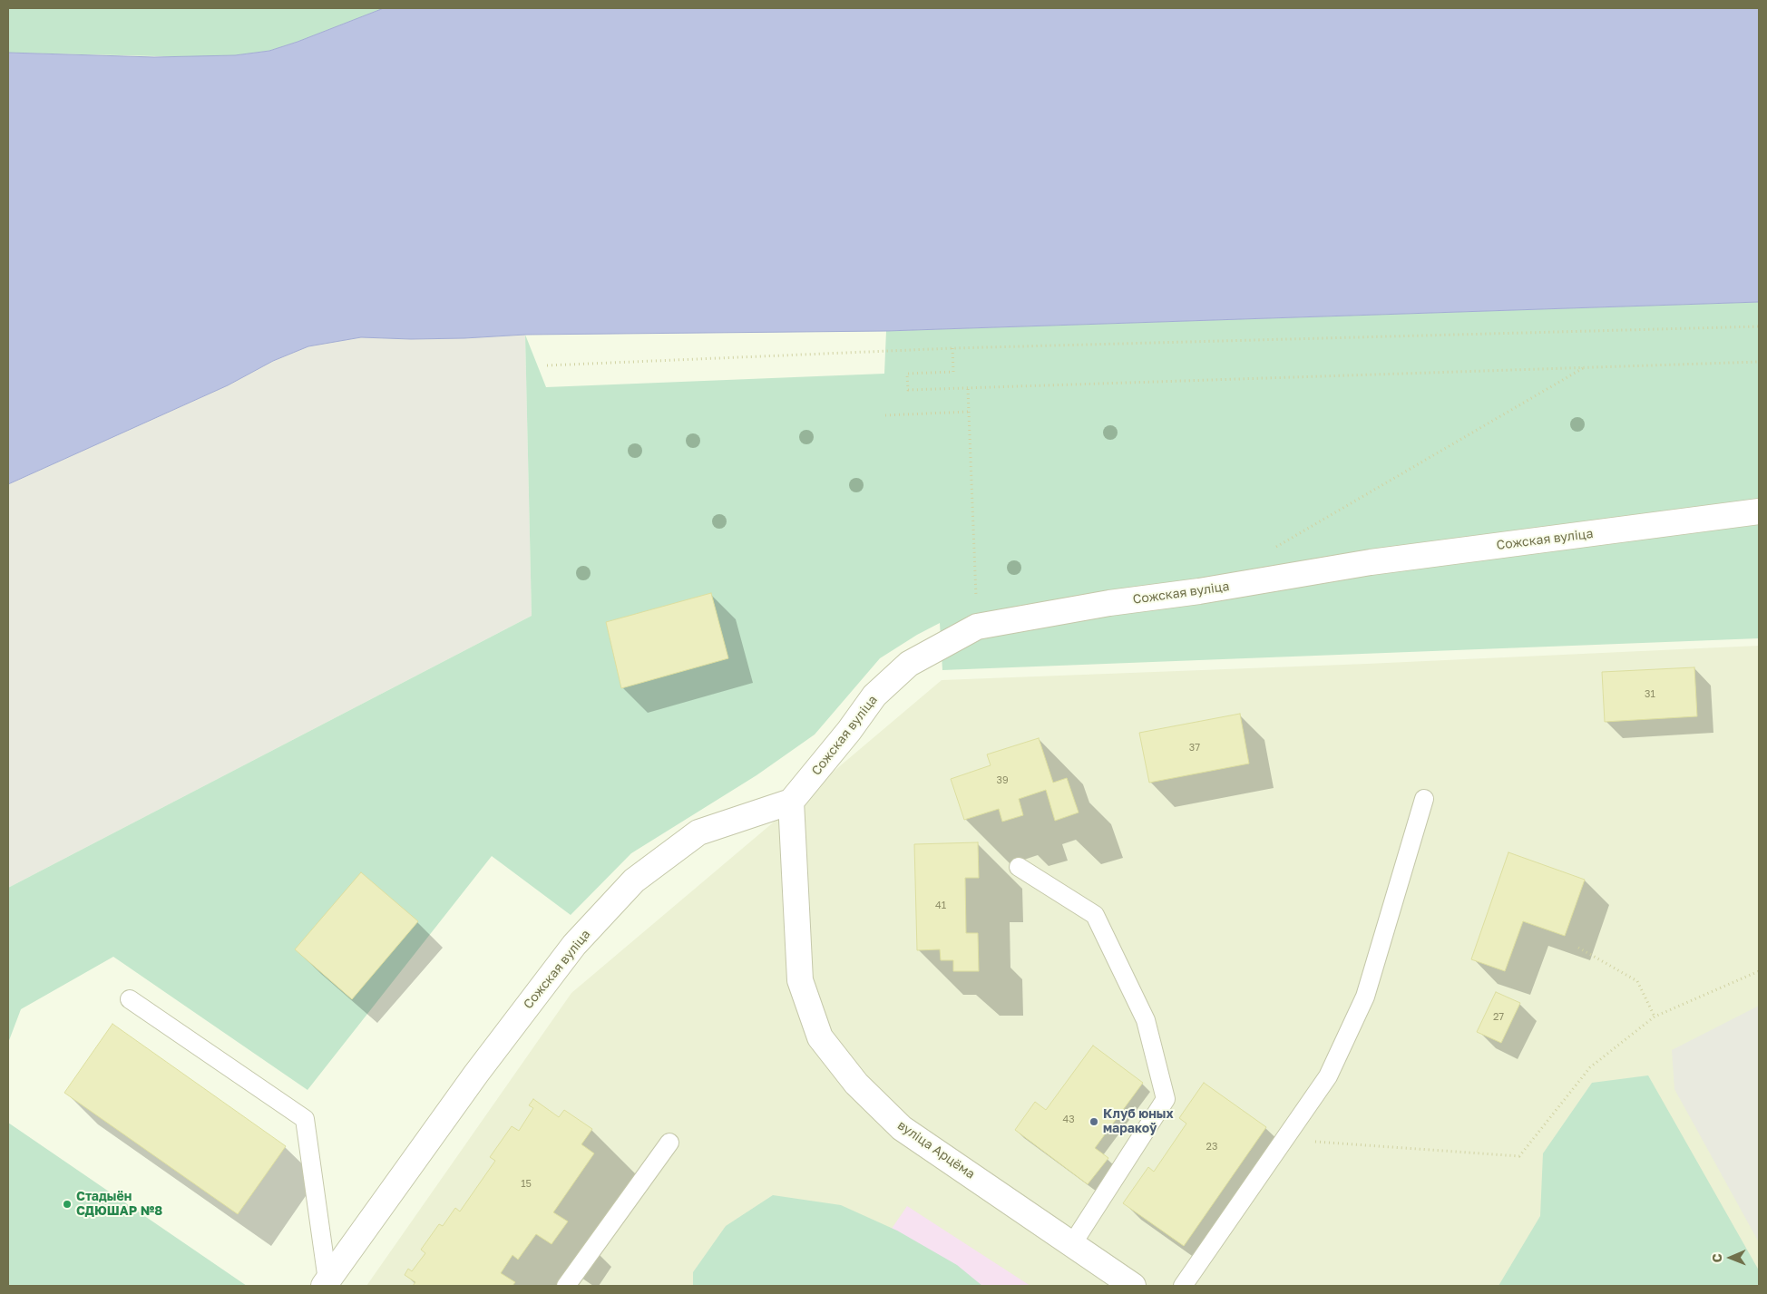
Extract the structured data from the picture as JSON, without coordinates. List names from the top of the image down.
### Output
{
  "streets": {
    "street": ["Сожская вуліца", "вуліца Арцёма"]
  },
  "crossings": [
    ["Сожская вуліца", "вуліца Арцёма"]
  ],
  "places": ["Клуб юных маракоў", "Стадыён СДЮШАР №8"],
  "house_numbers": [
    "31",
    "37",
    "39",
    "41",
    "27",
    "43",
    "23",
    "15"
  ],
  "north": "left"
}
